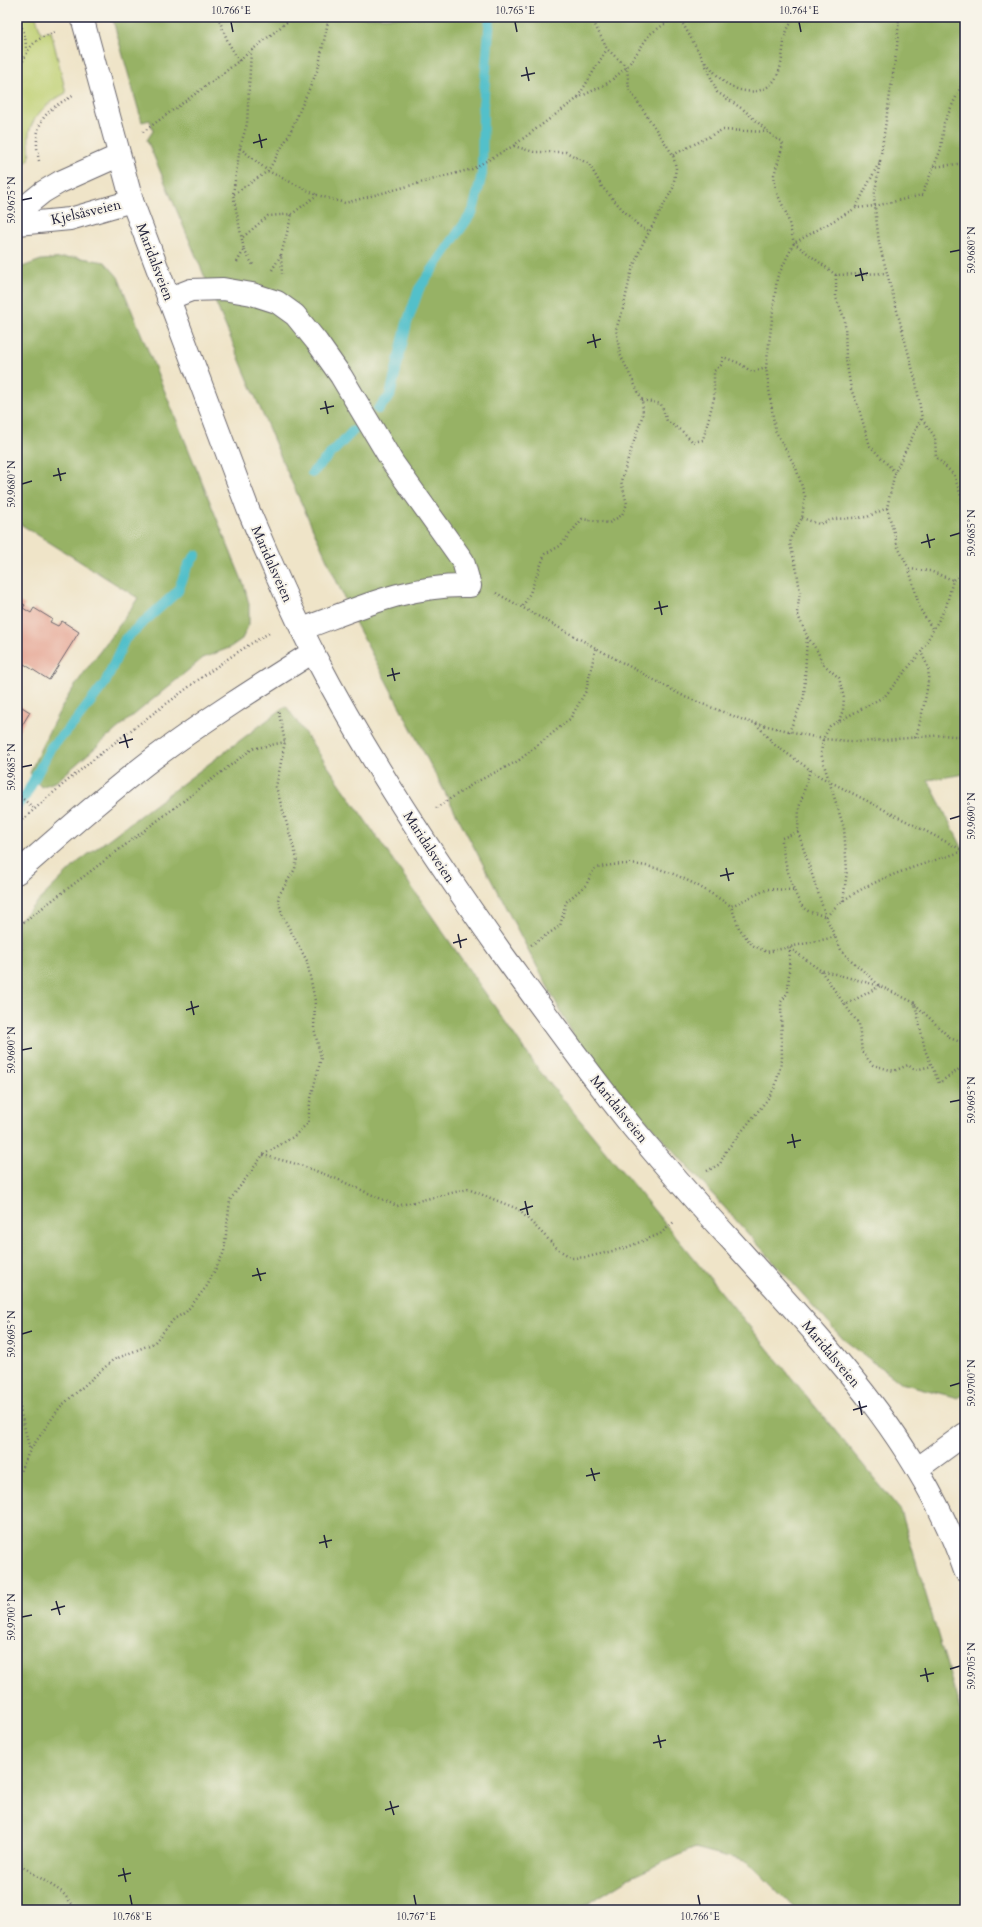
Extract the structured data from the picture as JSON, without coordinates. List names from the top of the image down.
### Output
{
  "streets": {
    "street": ["Kjelsåsveien", "Maridalsveien"]
  },
  "crossings": [
    ["Kjelsåsveien", "Maridalsveien"]
  ],
  "coordinates": [
    "10.766°E",
    "10.765°E",
    "10.764°E",
    "59.9675°N",
    "59.9680°N",
    "59.9685°N",
    "59.9690°N",
    "59.9695°N",
    "59.9700°N",
    "59.9705°N",
    "10.768°E",
    "10.767°E"
  ]
}
